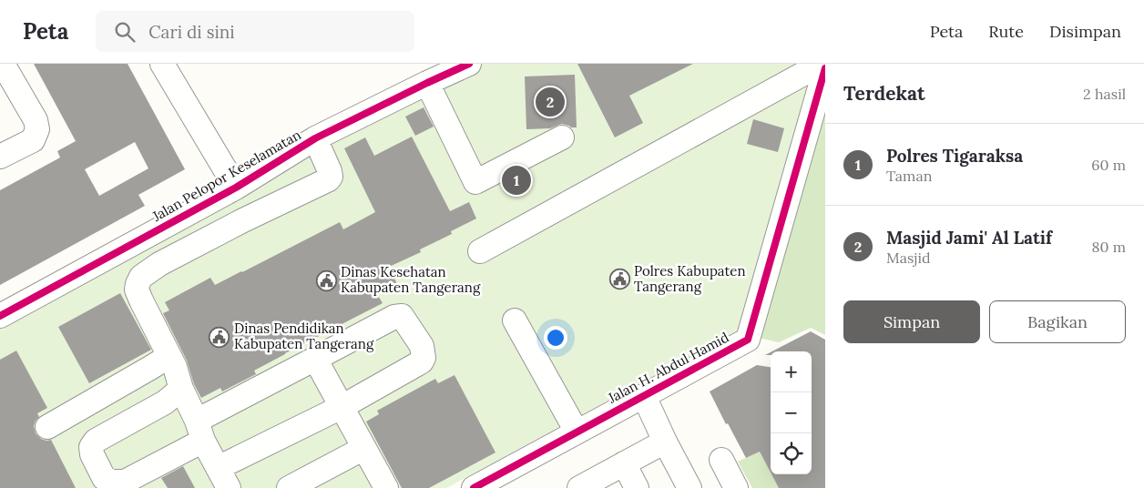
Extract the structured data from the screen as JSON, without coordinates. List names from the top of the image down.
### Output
{
  "streets": {
    "street": ["Jalan Pelopor Keselamatan", "Jalan H. Abdul Hamid"]
  },
  "places": {
    "public building": ["Polres Kabupaten Tangerang", "Dinas Kesehatan Kabupaten Tangerang", "Dinas Pendidikan Kabupaten Tangerang"]
  },
  "page": {
    "header": "Peta",
    "search": "Cari di sini",
    "nav": ["Peta", "Rute", "Disimpan"],
    "heading": ["Terdekat", "2 hasil"],
    "pins": ["2", "1"],
    "list": [
      {
        "mark": "1",
        "name": "Polres Tigaraksa",
        "note": "Taman",
        "value": "60 m"
      },
      {
        "mark": "2",
        "name": "Masjid Jami' Al Latif",
        "note": "Masjid",
        "value": "80 m"
      }
    ],
    "buttons": ["Simpan", "Bagikan"],
    "map_buttons": ["+", "−"]
  }
}
